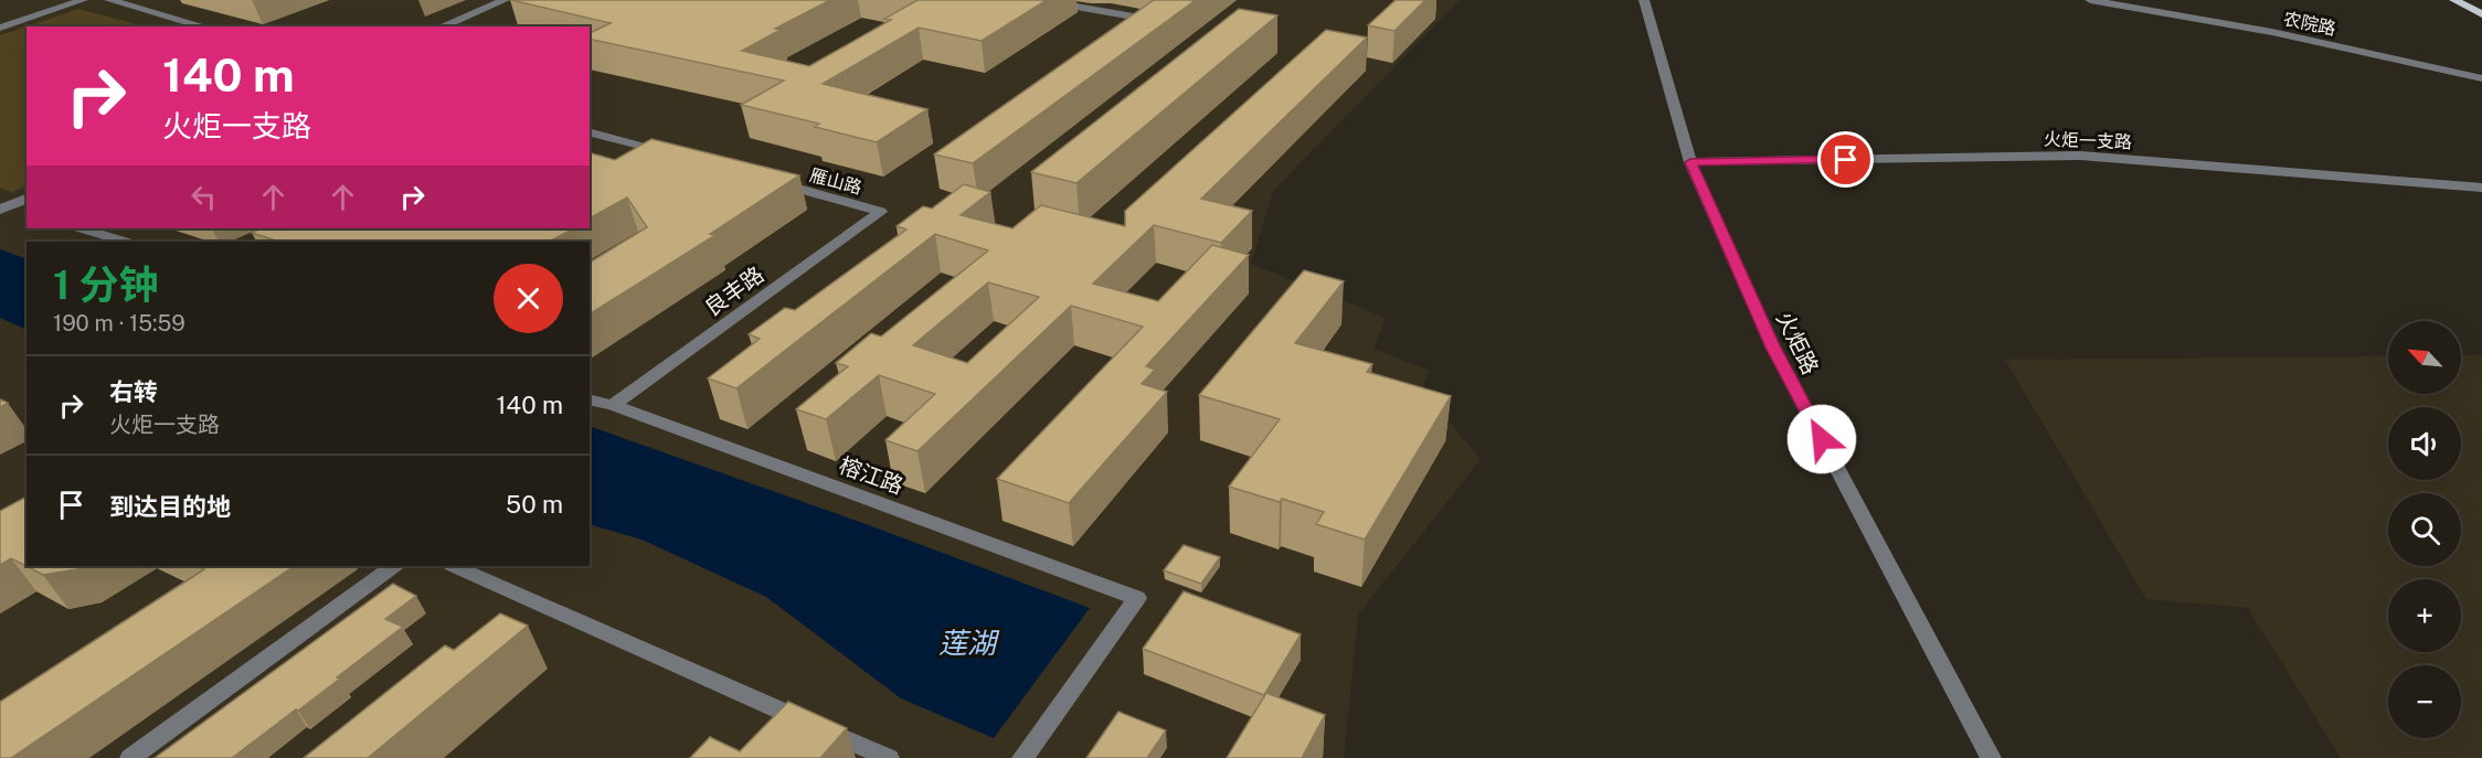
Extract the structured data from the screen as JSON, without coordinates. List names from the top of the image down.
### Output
{
  "streets": {
    "street": [
      "农院路",
      "火炬一支路",
      "雁山路",
      "良丰路",
      "火炬路",
      "榕江路"
    ]
  },
  "crossings": [
    ["火炬一支路", "火炬路"],
    ["雁山路", "良丰路"],
    ["良丰路", "榕江路"]
  ],
  "water": ["莲湖"],
  "north": "top left",
  "page": {
    "turn": ["140 m", "火炬一支路"],
    "heading": ["1 分钟", "190 m · 15:59"],
    "map_buttons": ["+", "−"],
    "list": [
      {
        "name": "右转",
        "note": "火炬一支路",
        "value": "140 m"
      },
      {
        "name": "到达目的地",
        "value": "50 m"
      }
    ]
  }
}
